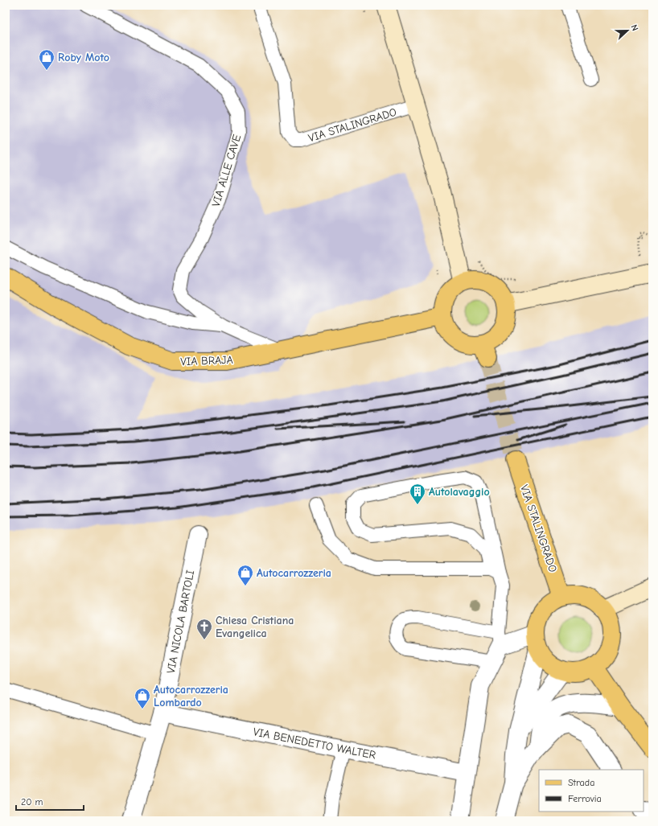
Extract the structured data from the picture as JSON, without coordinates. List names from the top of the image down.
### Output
{
  "streets": {
    "main road": ["VIA STALINGRADO", "VIA BRAJA"],
    "street": ["VIA NICOLA BARTOLI", "VIA BENEDETTO WALTER"],
    "lane": ["VIA ALLE CAVE"]
  },
  "crossings": [
    ["VIA ALLE CAVE", "VIA BRAJA"],
    ["VIA NICOLA BARTOLI", "VIA BENEDETTO WALTER"]
  ],
  "places": {
    "shop": ["Roby Moto", "Autocarrozzeria", "Autocarrozzeria Lombardo"],
    "building": ["Autolavaggio"],
    "church": ["Chiesa Cristiana Evangelica"]
  },
  "legend": ["Strada", "Ferrovia"],
  "scale_bar": "20 m",
  "north": "right"
}
